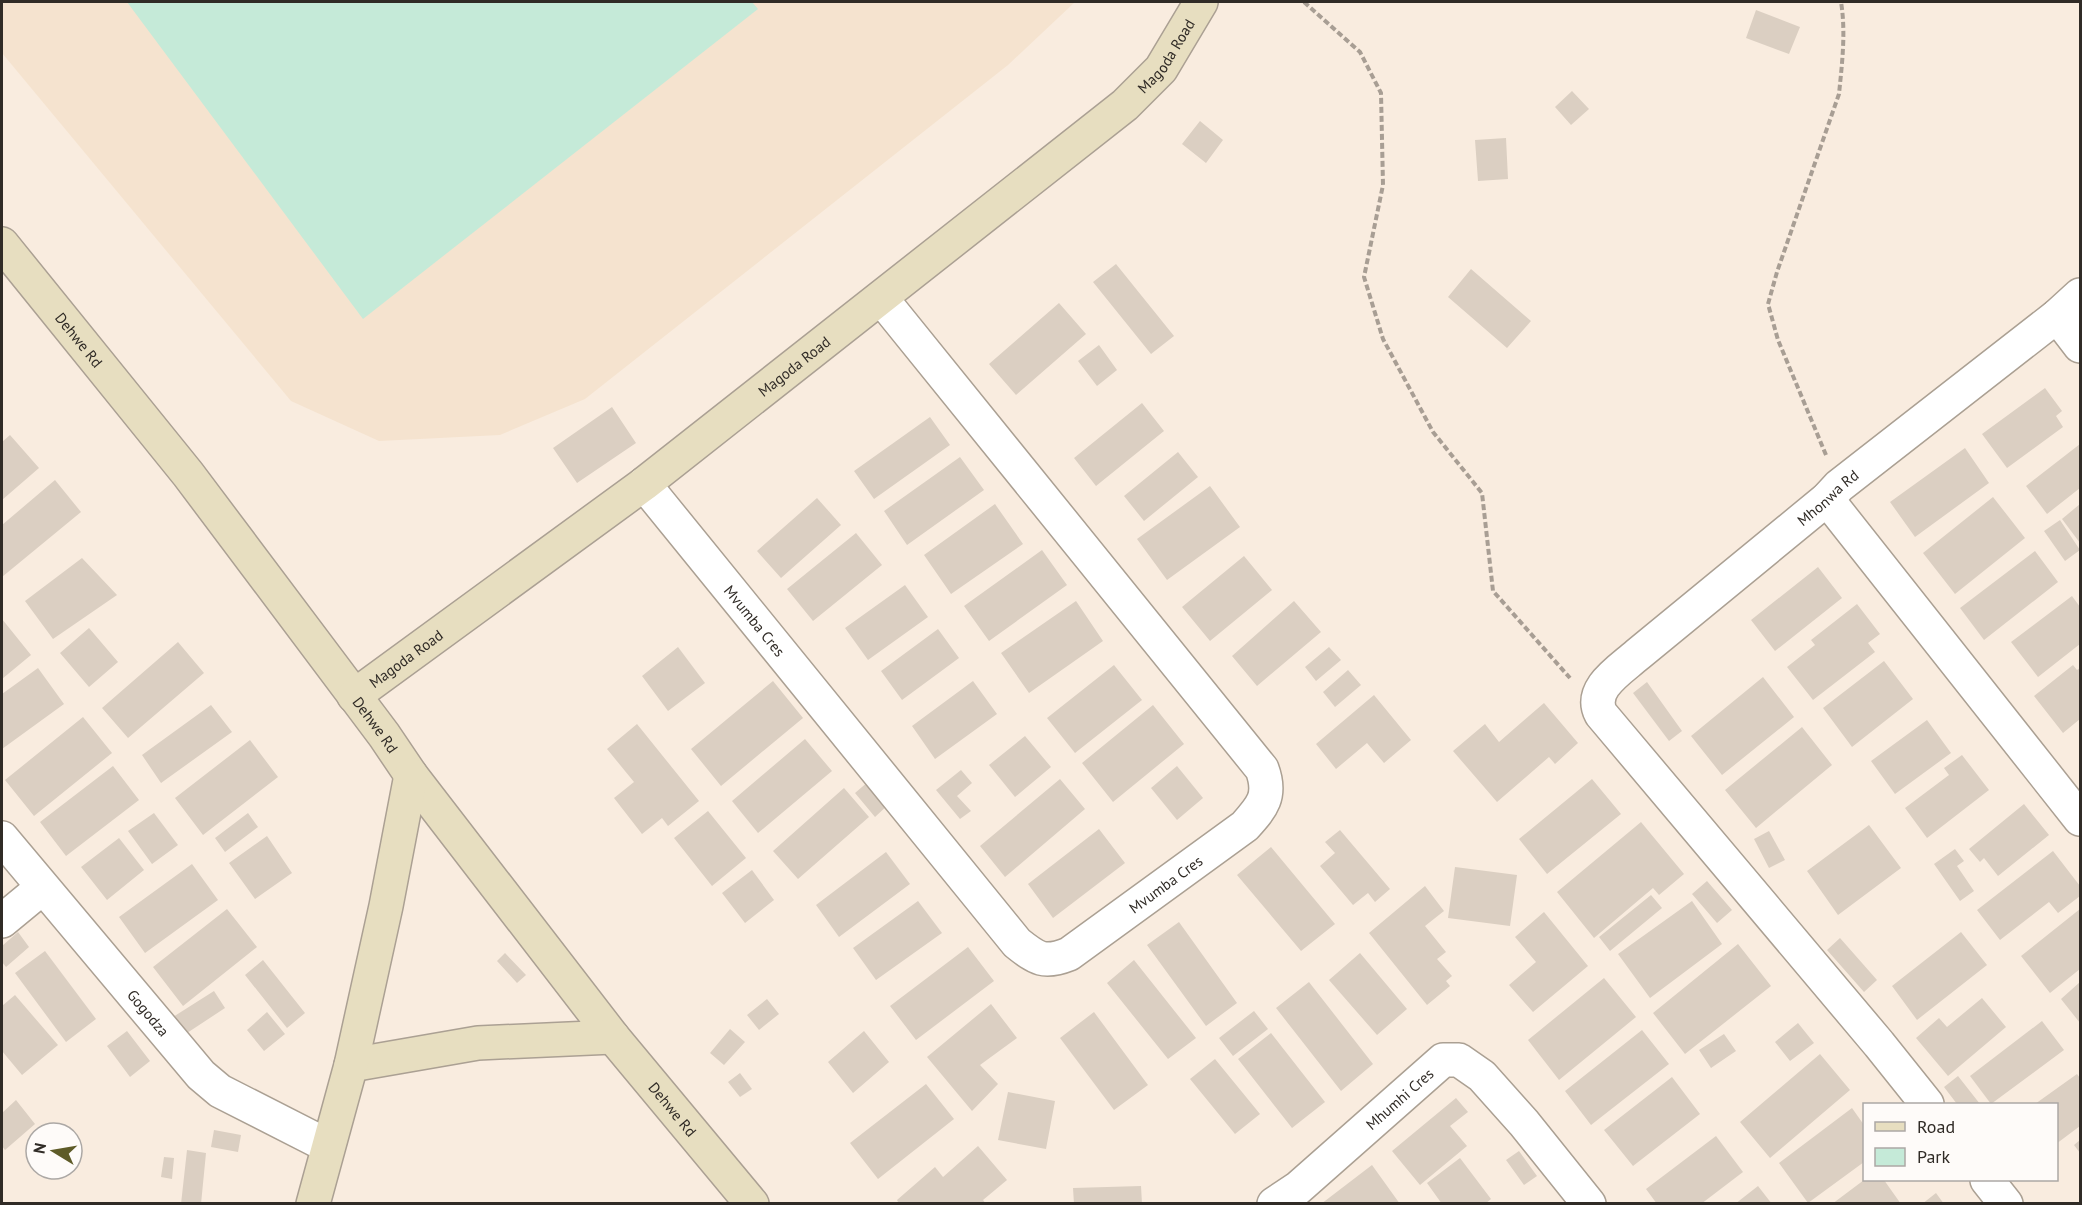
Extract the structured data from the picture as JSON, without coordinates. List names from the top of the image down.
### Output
{
  "streets": {
    "street": [
      "Magoda Road",
      "Dehwe Rd",
      "Mhonwa Rd",
      "Mvumba Cres",
      "Gogodza",
      "Mhumhi Cres"
    ]
  },
  "crossings": [
    ["Magoda Road", "Dehwe Rd"],
    ["Magoda Road", "Mvumba Cres"]
  ],
  "legend": ["Road", "Park"],
  "north": "left"
}
